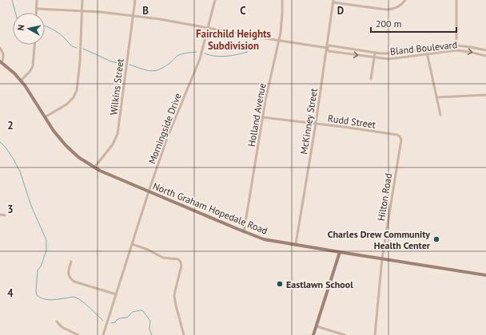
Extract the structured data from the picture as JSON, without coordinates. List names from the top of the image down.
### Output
{
  "streets": {
    "street": [
      "Bland Boulevard",
      "Wilkins Street",
      "Holland Avenue",
      "McKinney Street",
      "Rudd Street",
      "Morningside Drive",
      "Hilton Road",
      "North Graham Hopedale Road"
    ]
  },
  "crossings": [
    ["Bland Boulevard", "Wilkins Street"],
    ["Bland Boulevard", "Holland Avenue"],
    ["Bland Boulevard", "McKinney Street"],
    ["Bland Boulevard", "Morningside Drive"],
    ["Wilkins Street", "North Graham Hopedale Road"],
    ["Holland Avenue", "Rudd Street"],
    ["Holland Avenue", "North Graham Hopedale Road"],
    ["McKinney Street", "Rudd Street"],
    ["McKinney Street", "North Graham Hopedale Road"],
    ["Rudd Street", "Hilton Road"],
    ["Morningside Drive", "North Graham Hopedale Road"],
    ["Hilton Road", "North Graham Hopedale Road"]
  ],
  "districts": ["Fairchild Heights Subdivision"],
  "places": ["Charles Drew Community Health Center", "Eastlawn School"],
  "scale_bar": "200 m",
  "north": "left",
  "grid": {
    "columns": ["B", "C", "D"],
    "rows": ["2", "3", "4"]
  }
}
